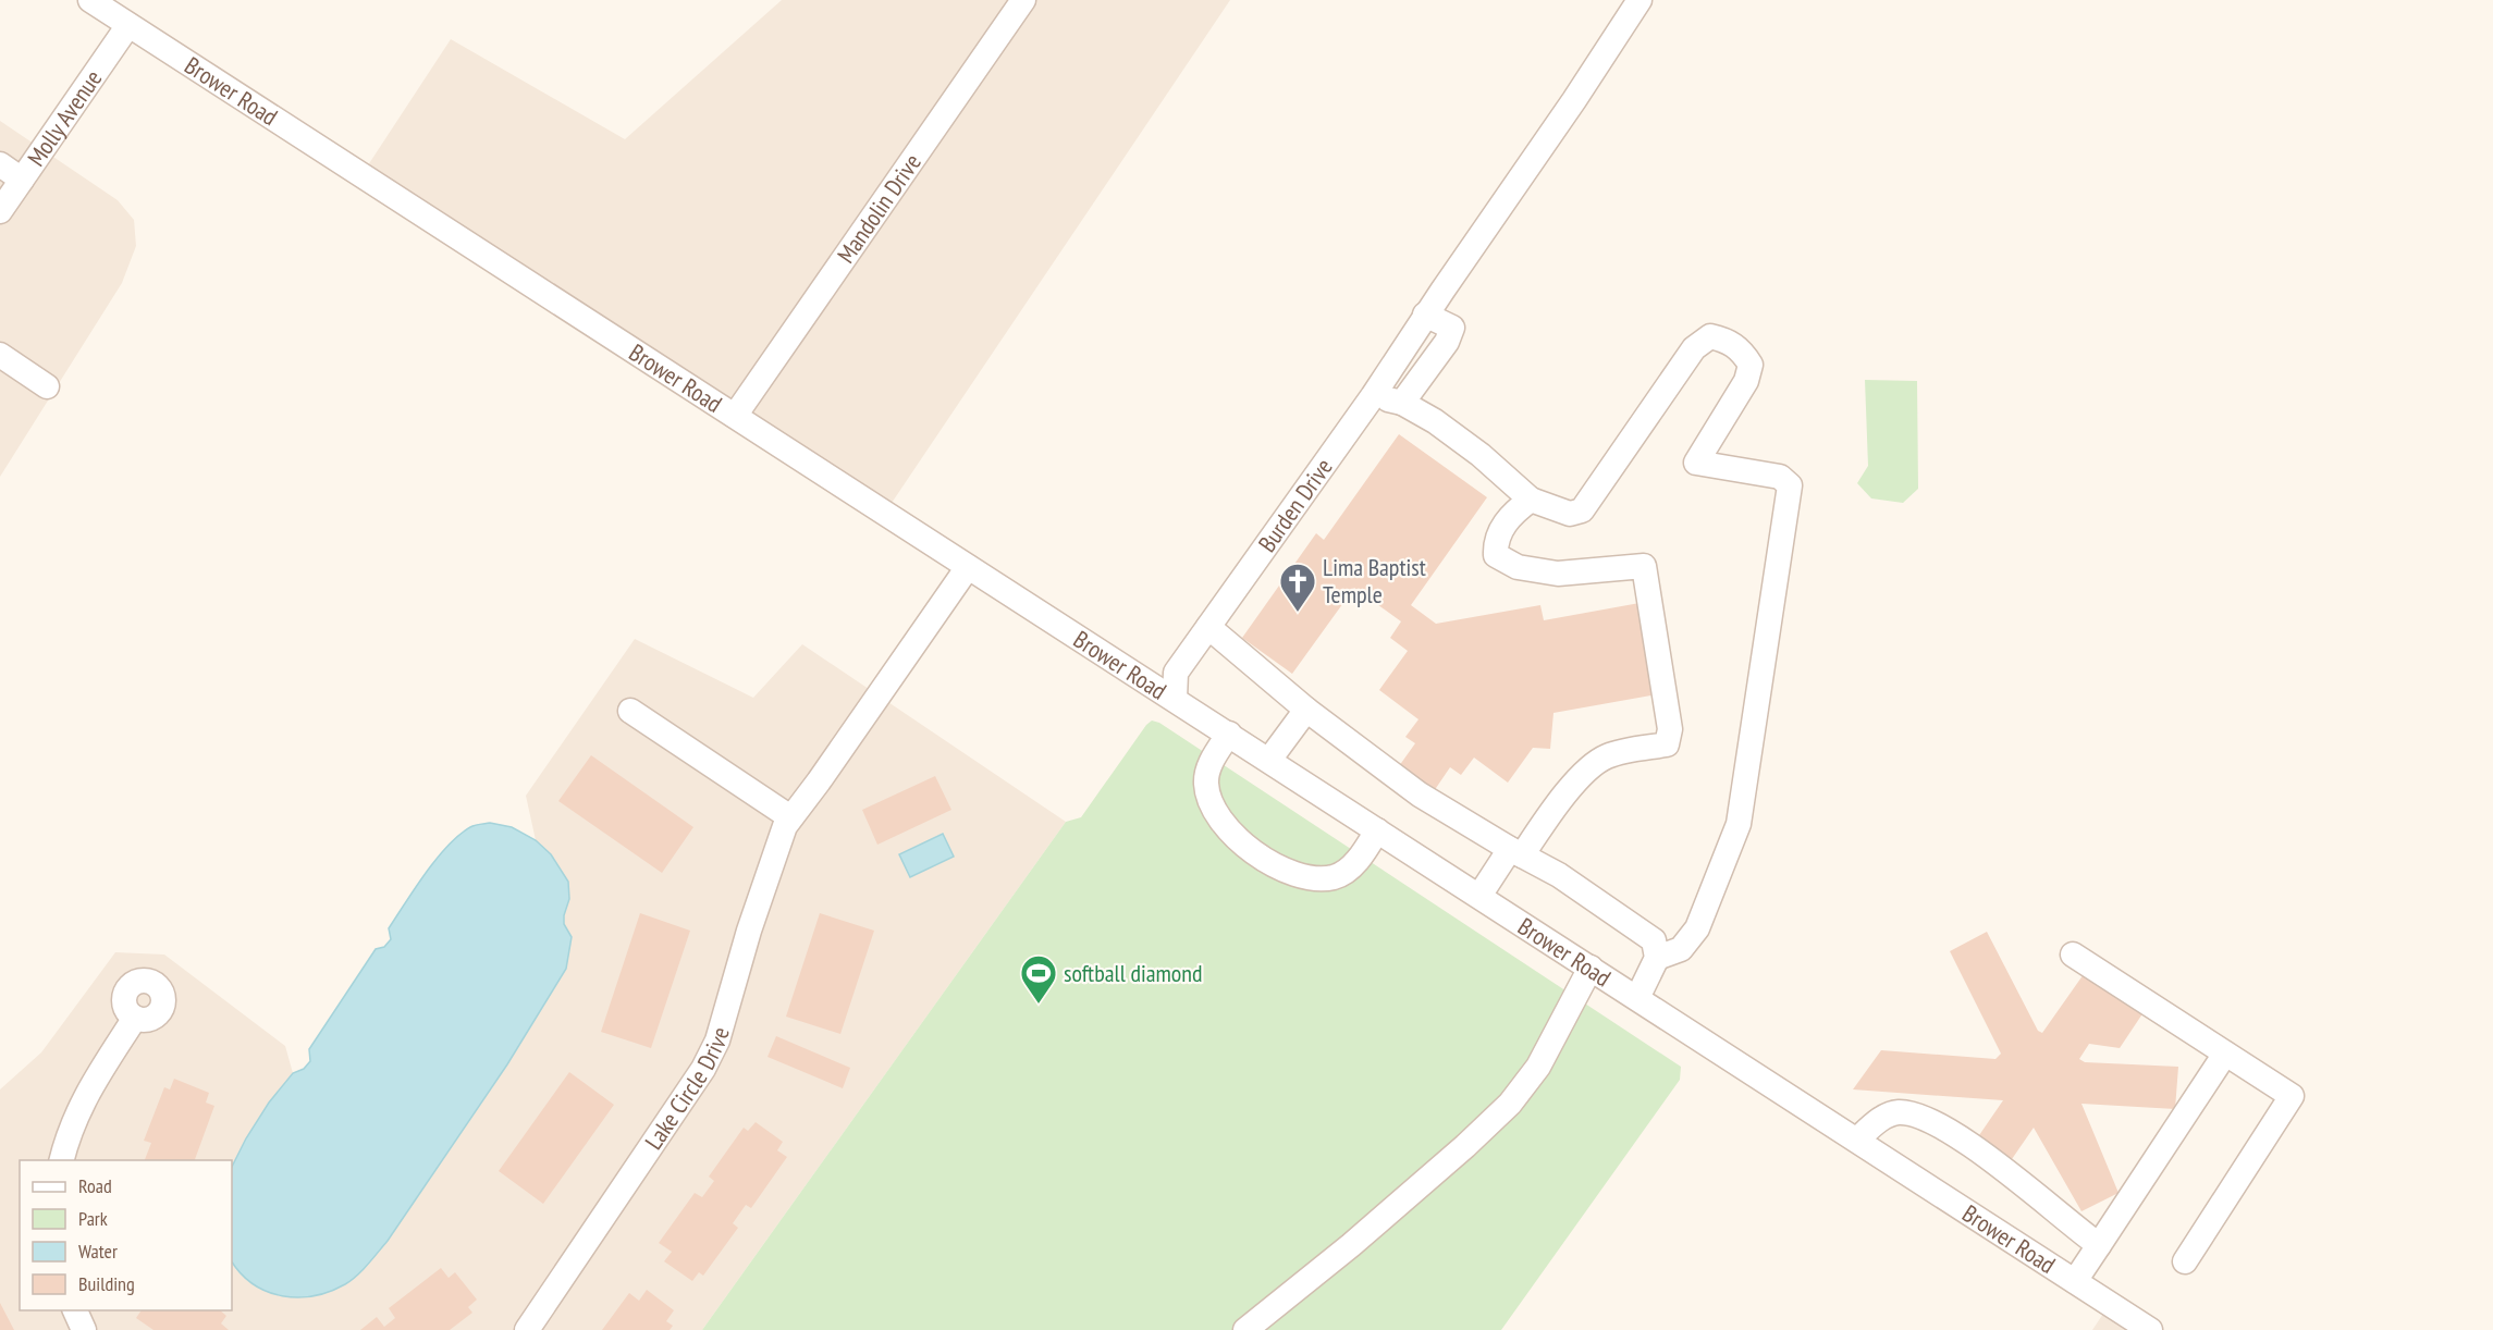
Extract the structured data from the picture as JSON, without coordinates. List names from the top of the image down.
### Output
{
  "streets": {
    "street": [
      "Brower Road",
      "Molly Avenue",
      "Mandolin Drive",
      "Burden Drive",
      "Lake Circle Drive"
    ]
  },
  "crossings": [
    ["Brower Road", "Molly Avenue"],
    ["Brower Road", "Mandolin Drive"],
    ["Brower Road", "Burden Drive"],
    ["Brower Road", "Lake Circle Drive"]
  ],
  "places": {
    "church": ["Lima Baptist Temple"],
    "sports": ["softball diamond"]
  },
  "legend": [
    "Road",
    "Park",
    "Water",
    "Building"
  ]
}
